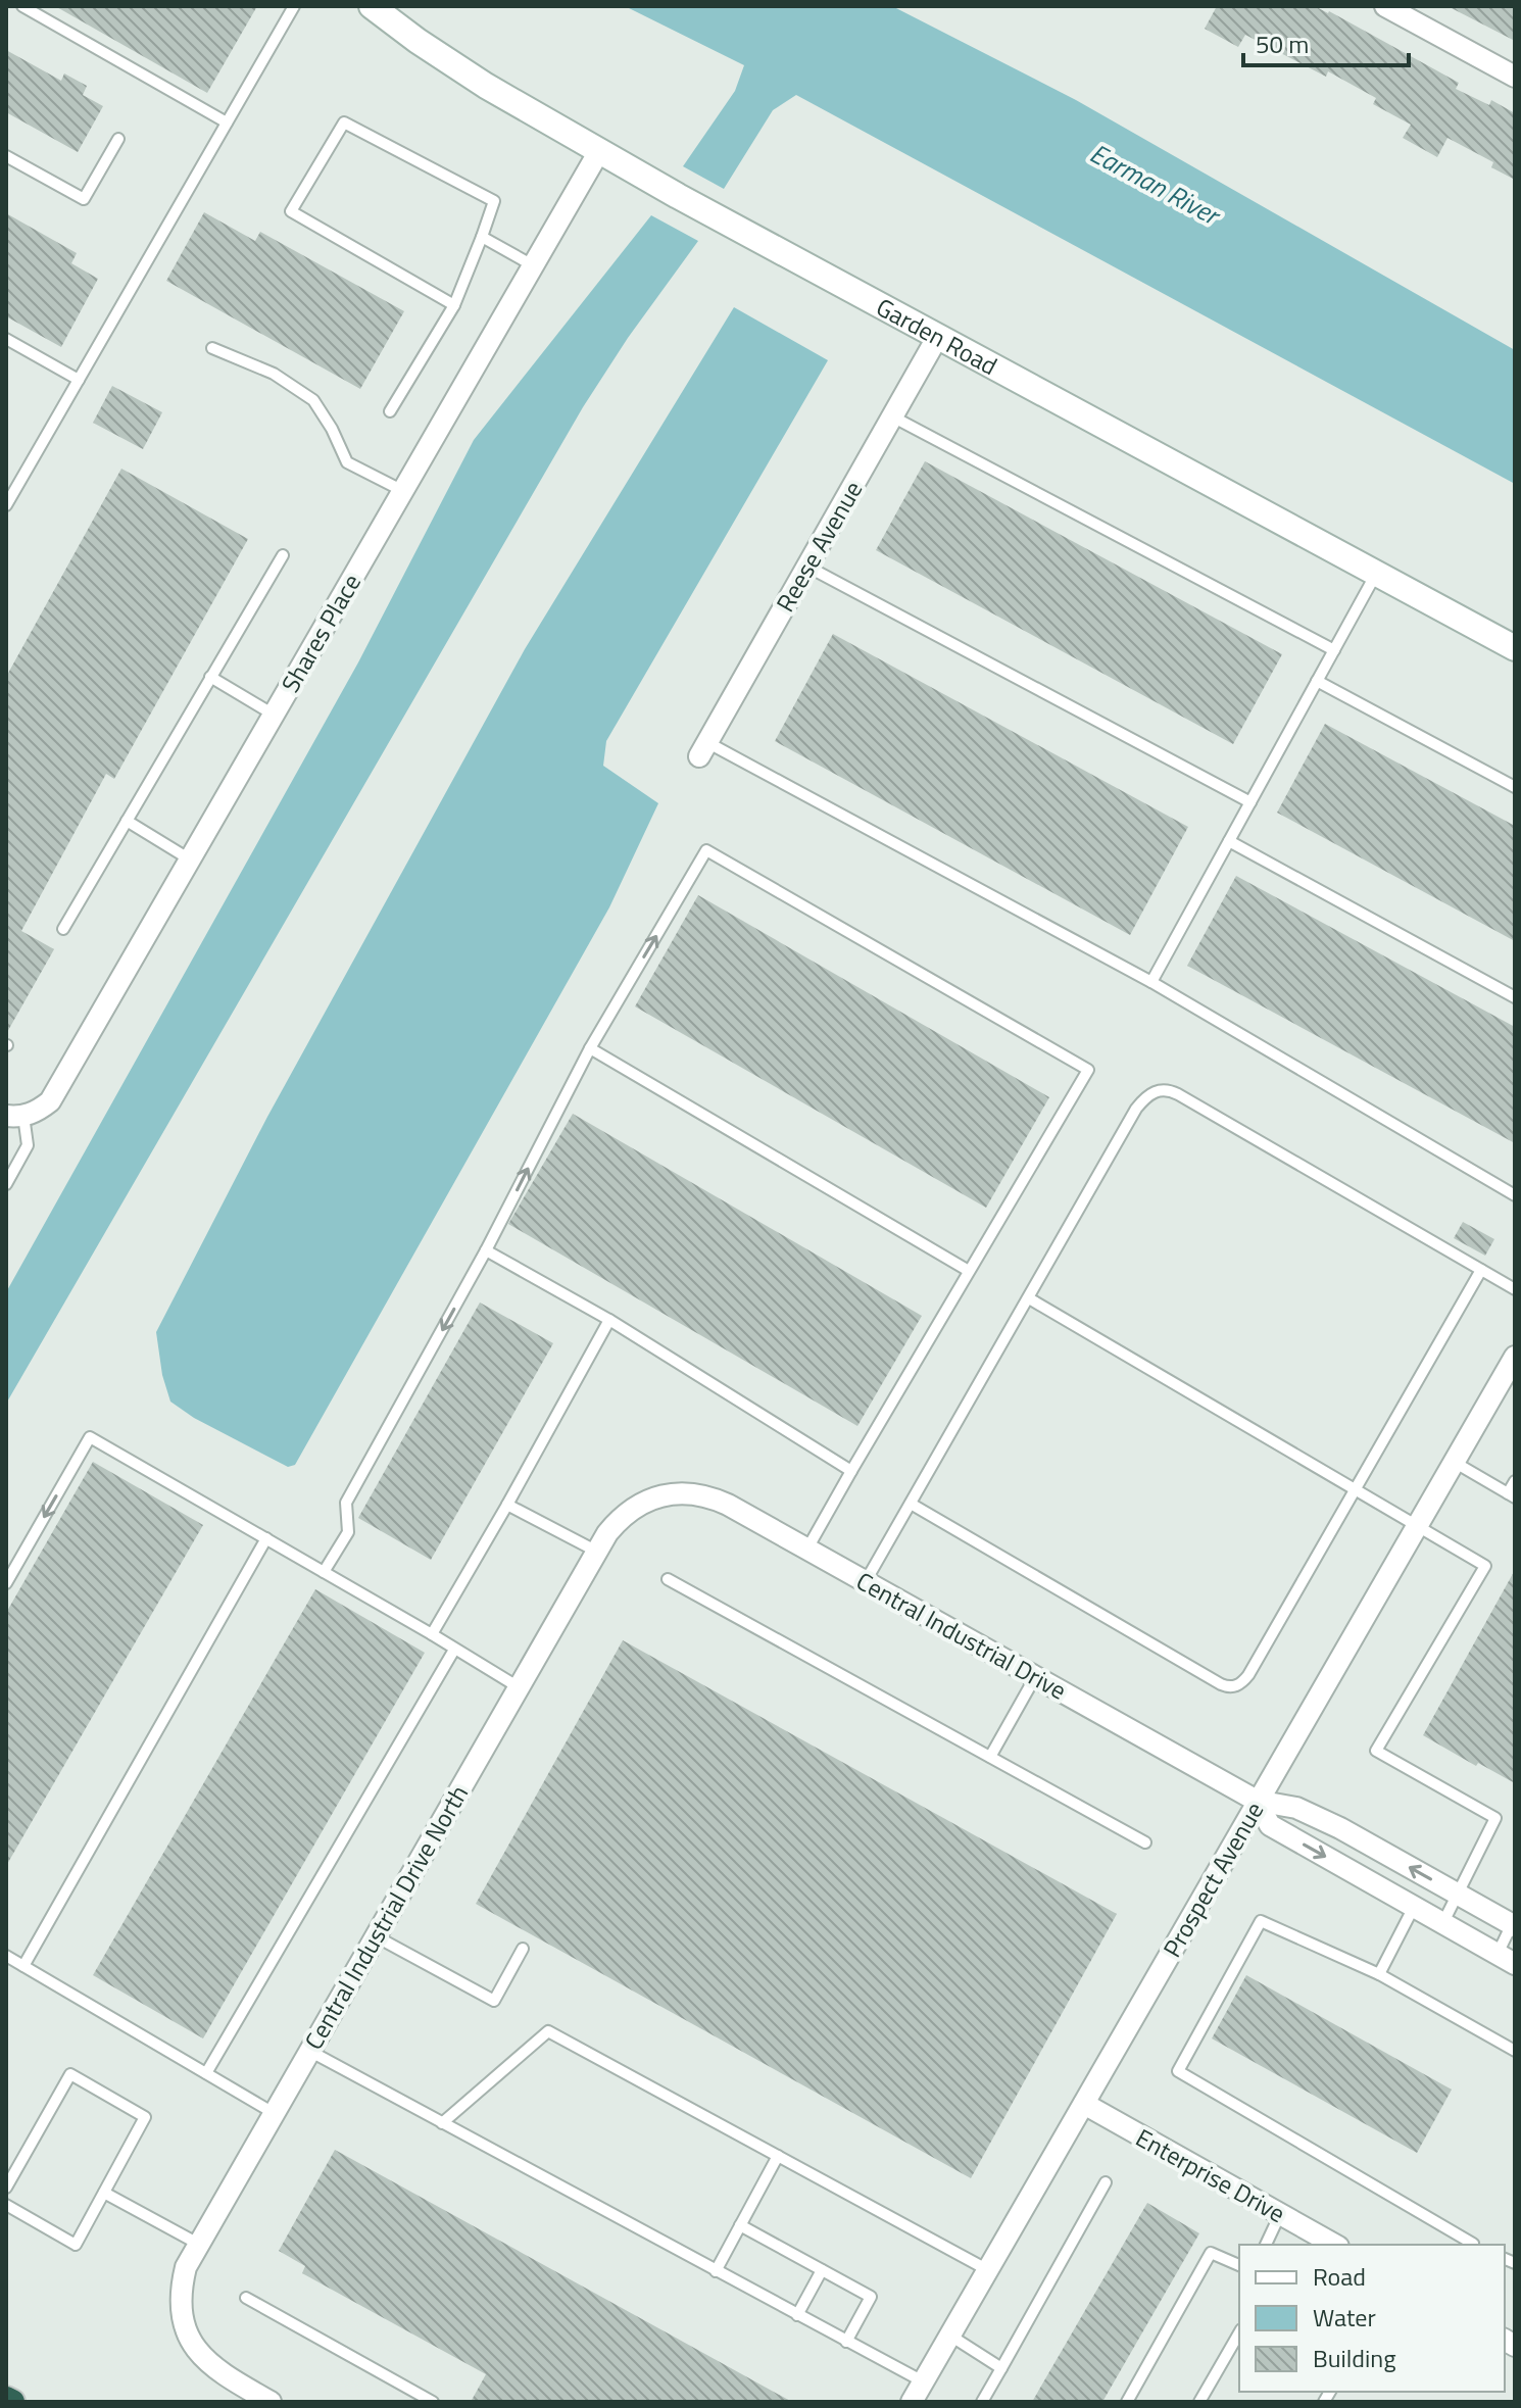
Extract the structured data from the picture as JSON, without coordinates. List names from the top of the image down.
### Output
{
  "streets": {
    "street": [
      "Garden Road",
      "Reese Avenue",
      "Shares Place",
      "Central Industrial Drive",
      "Prospect Avenue",
      "Central Industrial Drive North",
      "Enterprise Drive"
    ]
  },
  "crossings": [
    ["Garden Road", "Reese Avenue"],
    ["Garden Road", "Shares Place"],
    ["Central Industrial Drive", "Prospect Avenue"],
    ["Central Industrial Drive", "Central Industrial Drive North"],
    ["Prospect Avenue", "Enterprise Drive"]
  ],
  "water": ["Earman River"],
  "legend": ["Road", "Water", "Building"],
  "scale_bar": "50 m"
}
